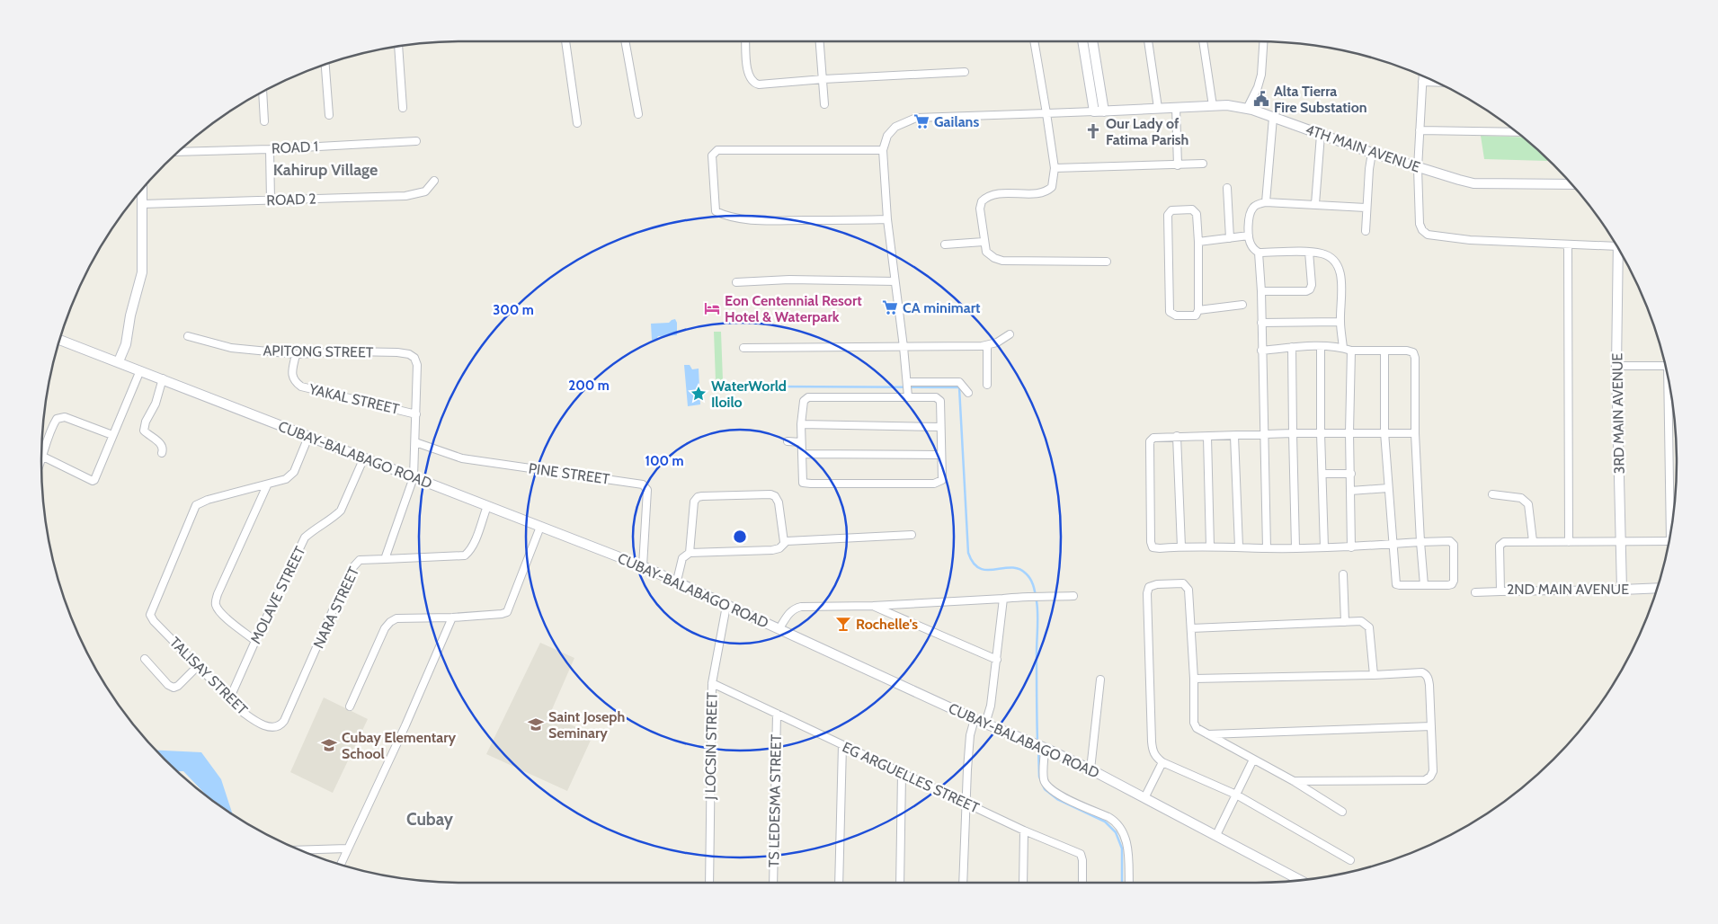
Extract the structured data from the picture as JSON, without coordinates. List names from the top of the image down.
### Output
{
  "streets": {
    "main road": [
      "4TH MAIN AVENUE",
      "3RD MAIN AVENUE",
      "CUBAY-BALABAGO ROAD",
      "2ND MAIN AVENUE"
    ],
    "street": [
      "ROAD 1",
      "ROAD 2",
      "APITONG STREET",
      "YAKAL STREET",
      "PINE STREET",
      "MOLAVE STREET",
      "NARA STREET",
      "TALISAY STREET",
      "J LOCSIN STREET",
      "EG ARGUELLES STREET",
      "TS LEDESMA STREET"
    ]
  },
  "crossings": [
    ["APITONG STREET", "YAKAL STREET"],
    ["3RD MAIN AVENUE", "2ND MAIN AVENUE"],
    ["CUBAY-BALABAGO ROAD", "PINE STREET"],
    ["CUBAY-BALABAGO ROAD", "MOLAVE STREET"],
    ["CUBAY-BALABAGO ROAD", "NARA STREET"],
    ["CUBAY-BALABAGO ROAD", "J LOCSIN STREET"],
    ["MOLAVE STREET", "TALISAY STREET"],
    ["NARA STREET", "TALISAY STREET"],
    ["J LOCSIN STREET", "EG ARGUELLES STREET"],
    ["EG ARGUELLES STREET", "TS LEDESMA STREET"]
  ],
  "districts": ["Kahirup Village", "Cubay"],
  "places": {
    "public building": ["Alta Tierra Fire Substation"],
    "supermarket": ["Gailans", "CA minimart"],
    "church": ["Our Lady of Fatima Parish"],
    "hotel": ["Eon Centennial Resort Hotel & Waterpark"],
    "place": ["WaterWorld Iloilo"],
    "bar": ["Rochelle's"],
    "school or university": ["Saint Joseph Seminary", "Cubay Elementary School"]
  },
  "rings": ["300 m", "200 m", "100 m"]
}
